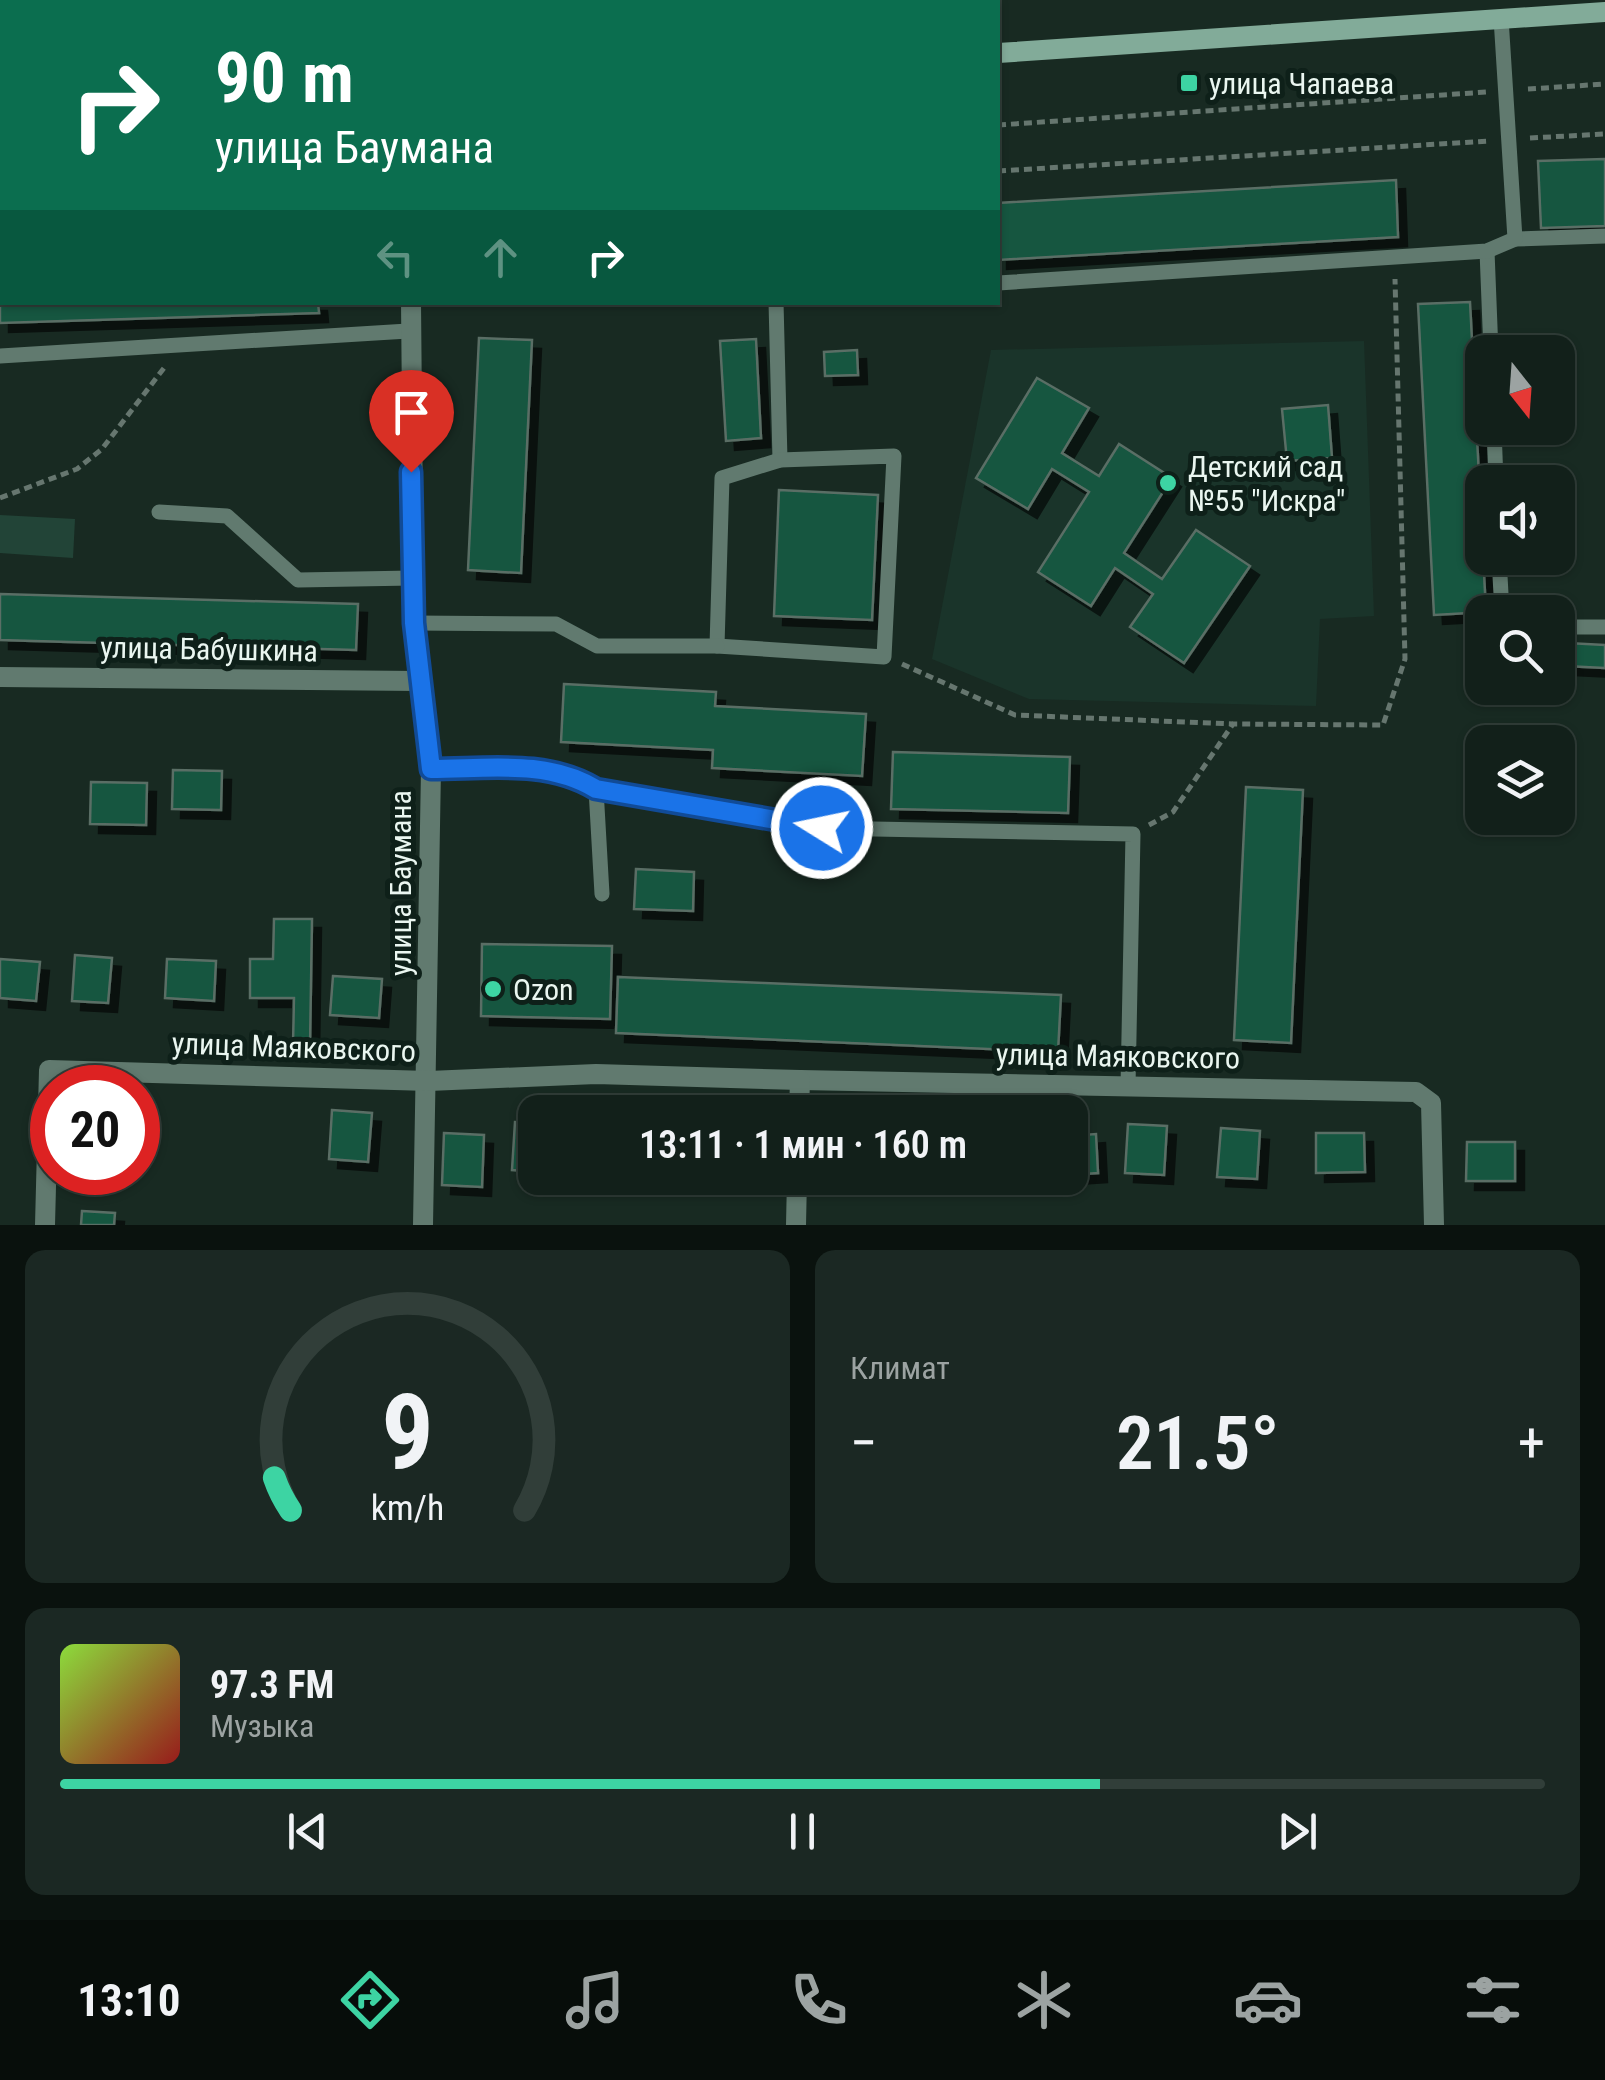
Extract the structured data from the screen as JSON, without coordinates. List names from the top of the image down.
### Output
{
  "streets": {
    "street": ["улица Бабушкина", "улица Баумана", "улица Маяковского"]
  },
  "crossings": [
    ["улица Бабушкина", "улица Баумана"],
    ["улица Баумана", "улица Маяковского"]
  ],
  "places": {
    "transit": ["улица Чапаева"],
    "other": ["Детский сад №55 \"Искра\"", "Ozon"]
  },
  "north": "bottom",
  "page": {
    "turn": ["90 m", "улица Баумана"],
    "limit": "20",
    "trip": "13:11 · 1 мин · 160 m",
    "tile": "Климат",
    "heat": ["−", "21.5°", "+"],
    "song": ["97.3 FM", "Музыка"],
    "tabs": "13:10",
    "gauge": ["9", "km/h"]
  }
}
